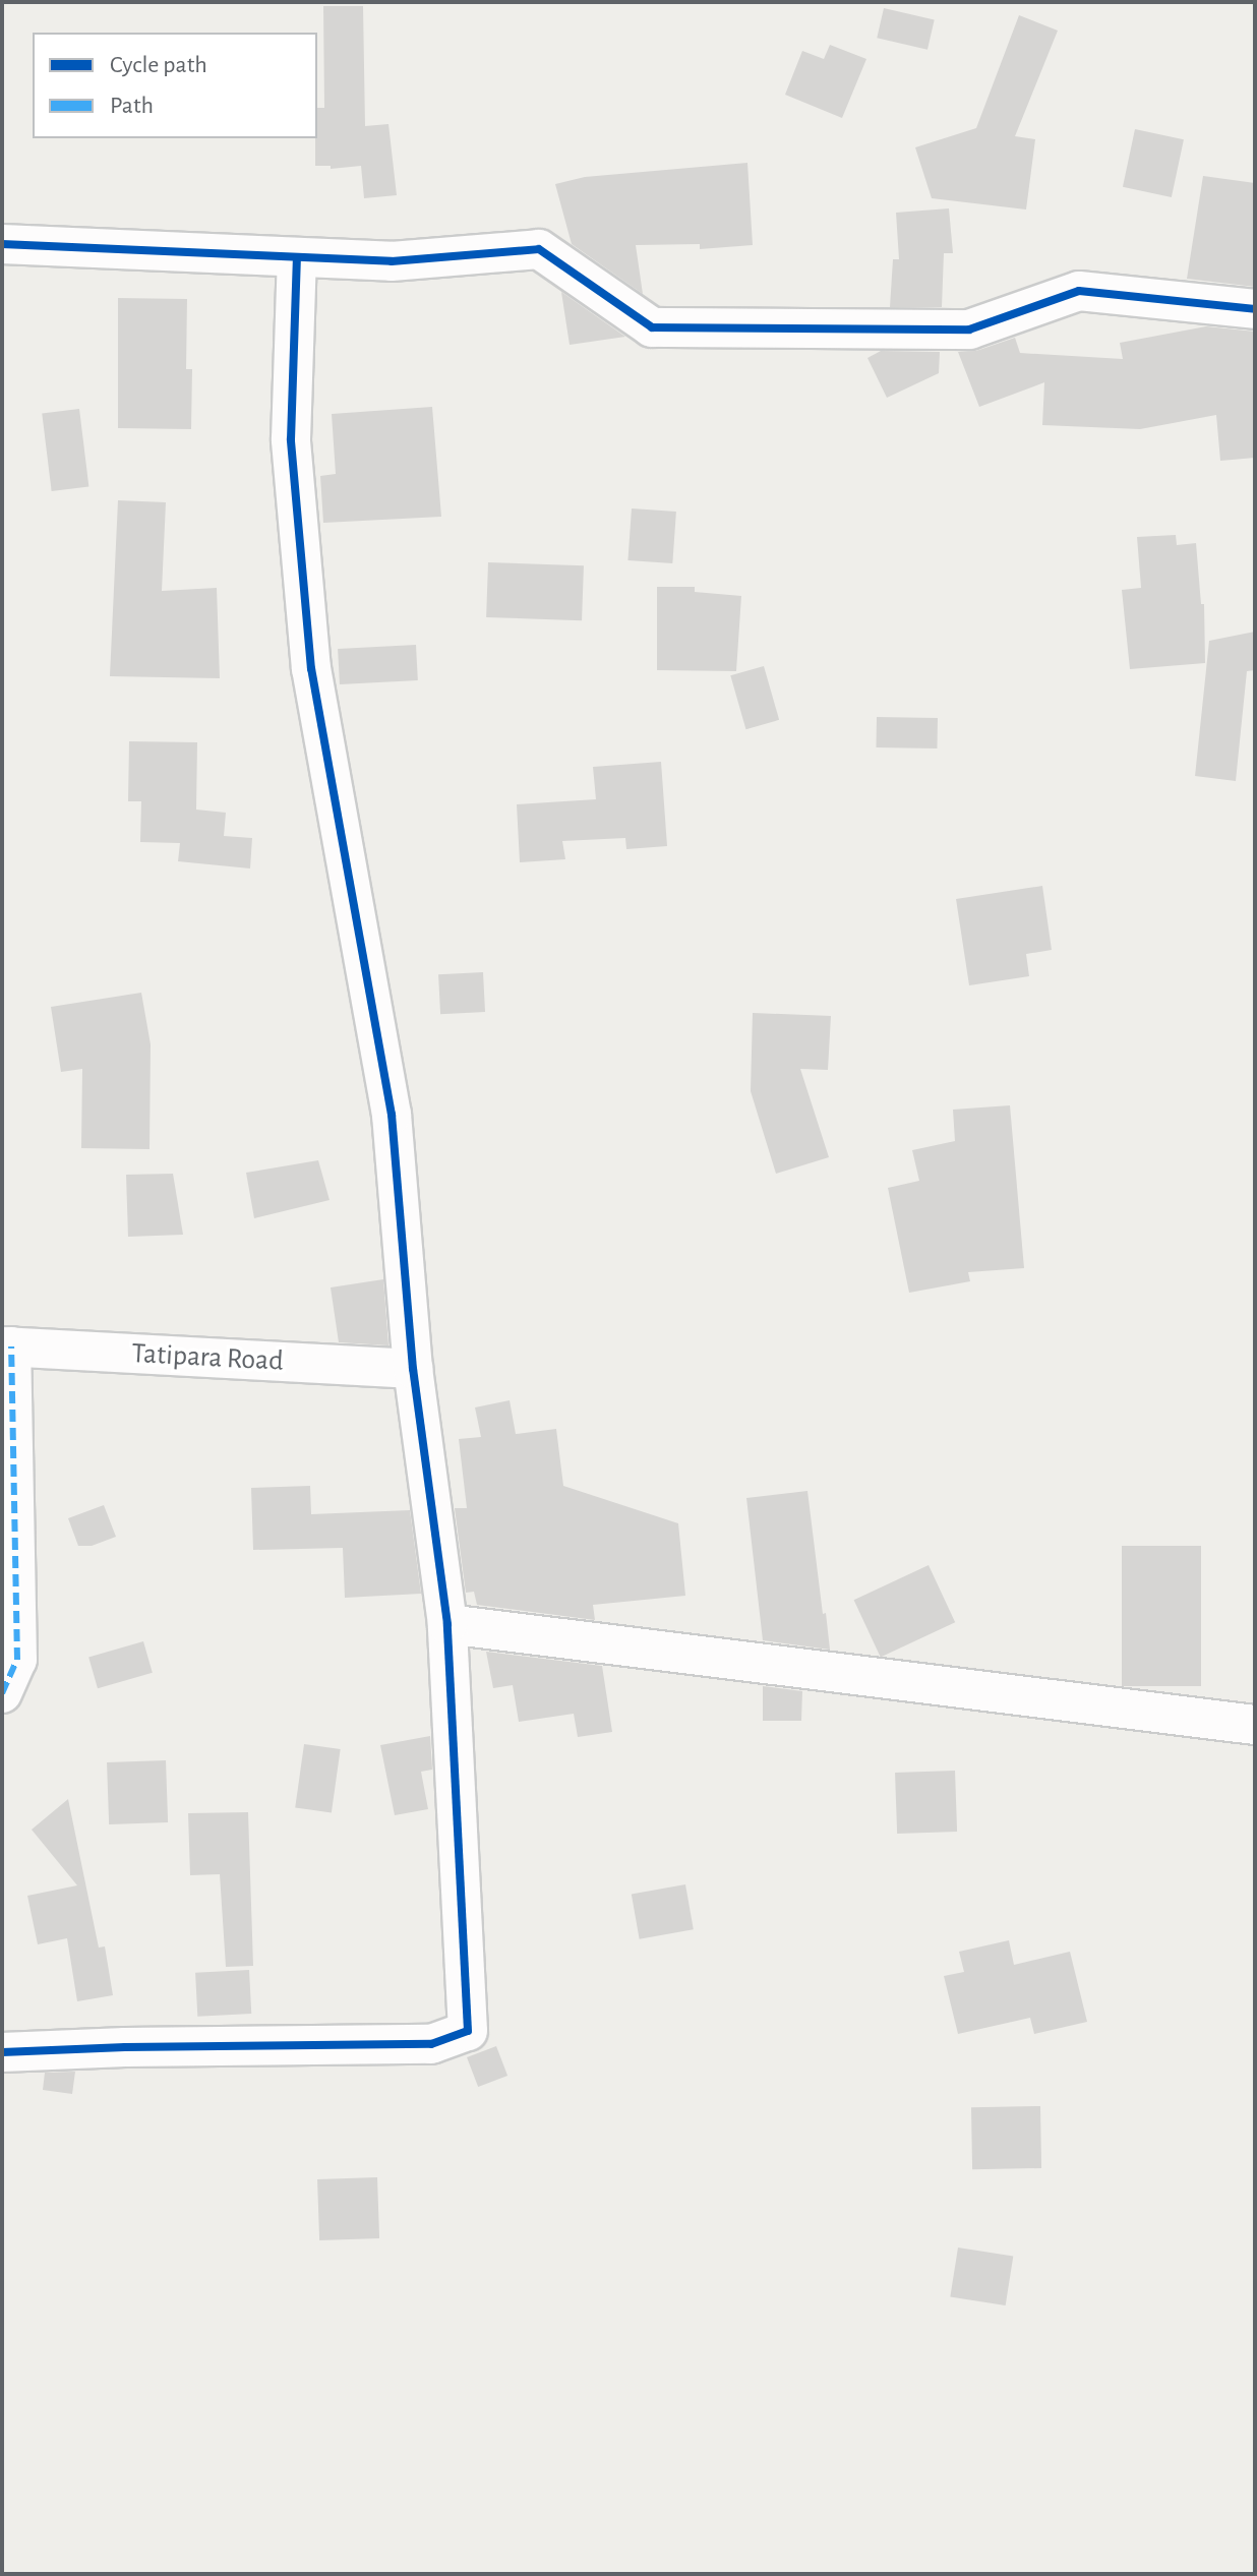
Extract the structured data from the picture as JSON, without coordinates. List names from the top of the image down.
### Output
{
  "streets": {
    "street": ["Tatipara Road"]
  },
  "legend": ["Cycle path", "Path"]
}
